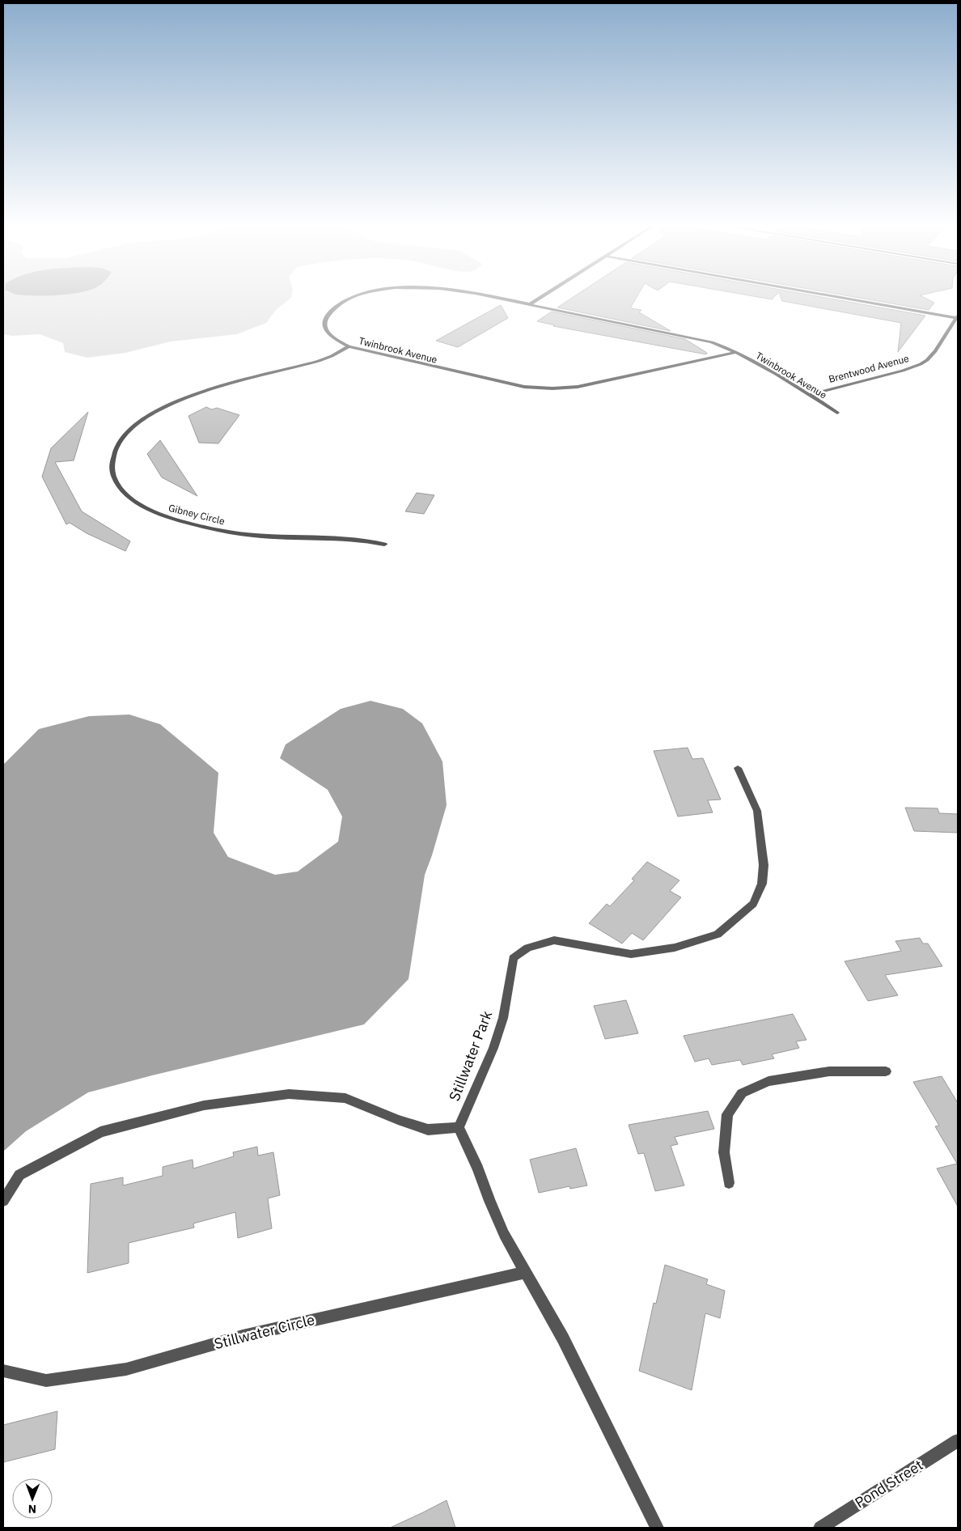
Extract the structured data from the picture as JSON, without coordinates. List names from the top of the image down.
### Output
{
  "streets": {
    "street": [
      "Twinbrook Avenue",
      "Brentwood Avenue",
      "Gibney Circle",
      "Stillwater Park",
      "Stillwater Circle",
      "Pond Street"
    ]
  },
  "crossings": [
    ["Twinbrook Avenue", "Brentwood Avenue"],
    ["Twinbrook Avenue", "Gibney Circle"]
  ],
  "north": "bottom"
}
